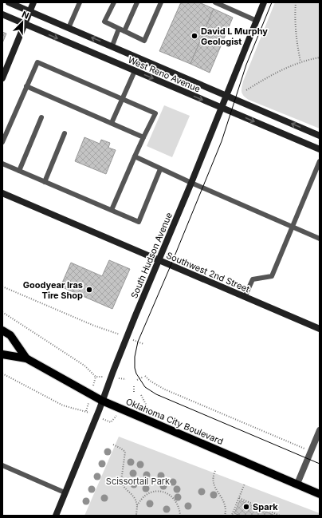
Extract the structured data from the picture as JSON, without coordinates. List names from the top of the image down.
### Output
{
  "streets": {
    "main road": [
      "West Reno Avenue",
      "South Hudson Avenue",
      "Southwest 2nd Street",
      "Oklahoma City Boulevard"
    ]
  },
  "crossings": [
    ["West Reno Avenue", "South Hudson Avenue"],
    ["South Hudson Avenue", "Southwest 2nd Street"],
    ["South Hudson Avenue", "Oklahoma City Boulevard"]
  ],
  "parks": ["Scissortail Park"],
  "places": ["David L Murphy Geologist", "Goodyear Iras Tire Shop", "Spark"],
  "north": "top right"
}
